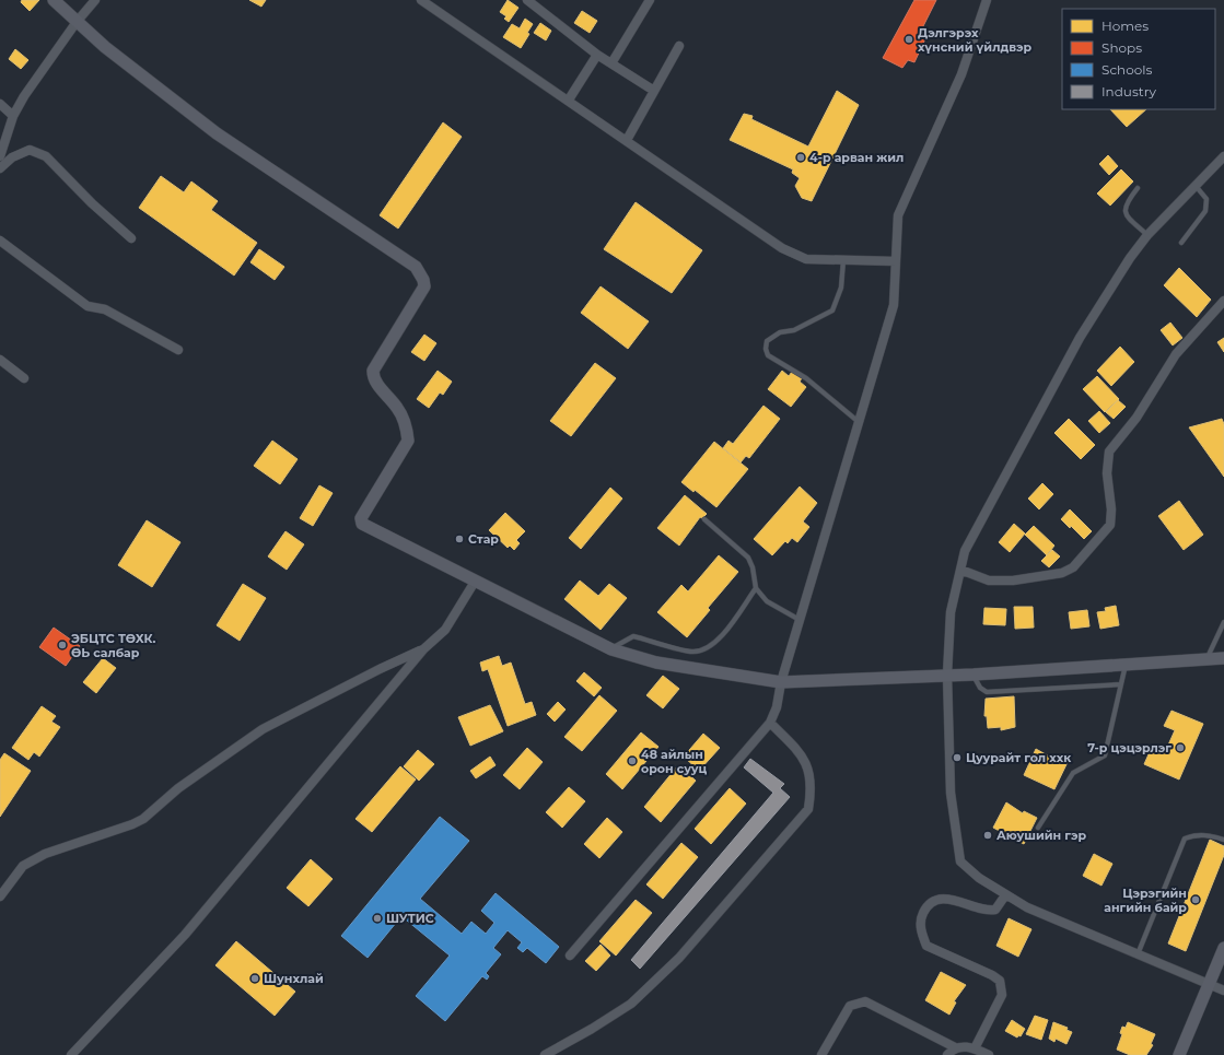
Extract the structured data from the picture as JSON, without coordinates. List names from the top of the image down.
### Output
{
  "places": [
    "Дэлгэрэх хүнсний үйлдвэр",
    "4-р арван жил",
    "Стар",
    "ЭБЦТС ТӨХК. ӨЬ салбар",
    "7-р цэцэрлэг",
    "Цуурайт гол ххк",
    "48 айлын орон сууц",
    "Аюушийн гэр",
    "Цэрэгийн ангийн байр",
    "ШУТИС",
    "Шунхлай"
  ],
  "legend": [
    "Homes",
    "Shops",
    "Schools",
    "Industry"
  ]
}
